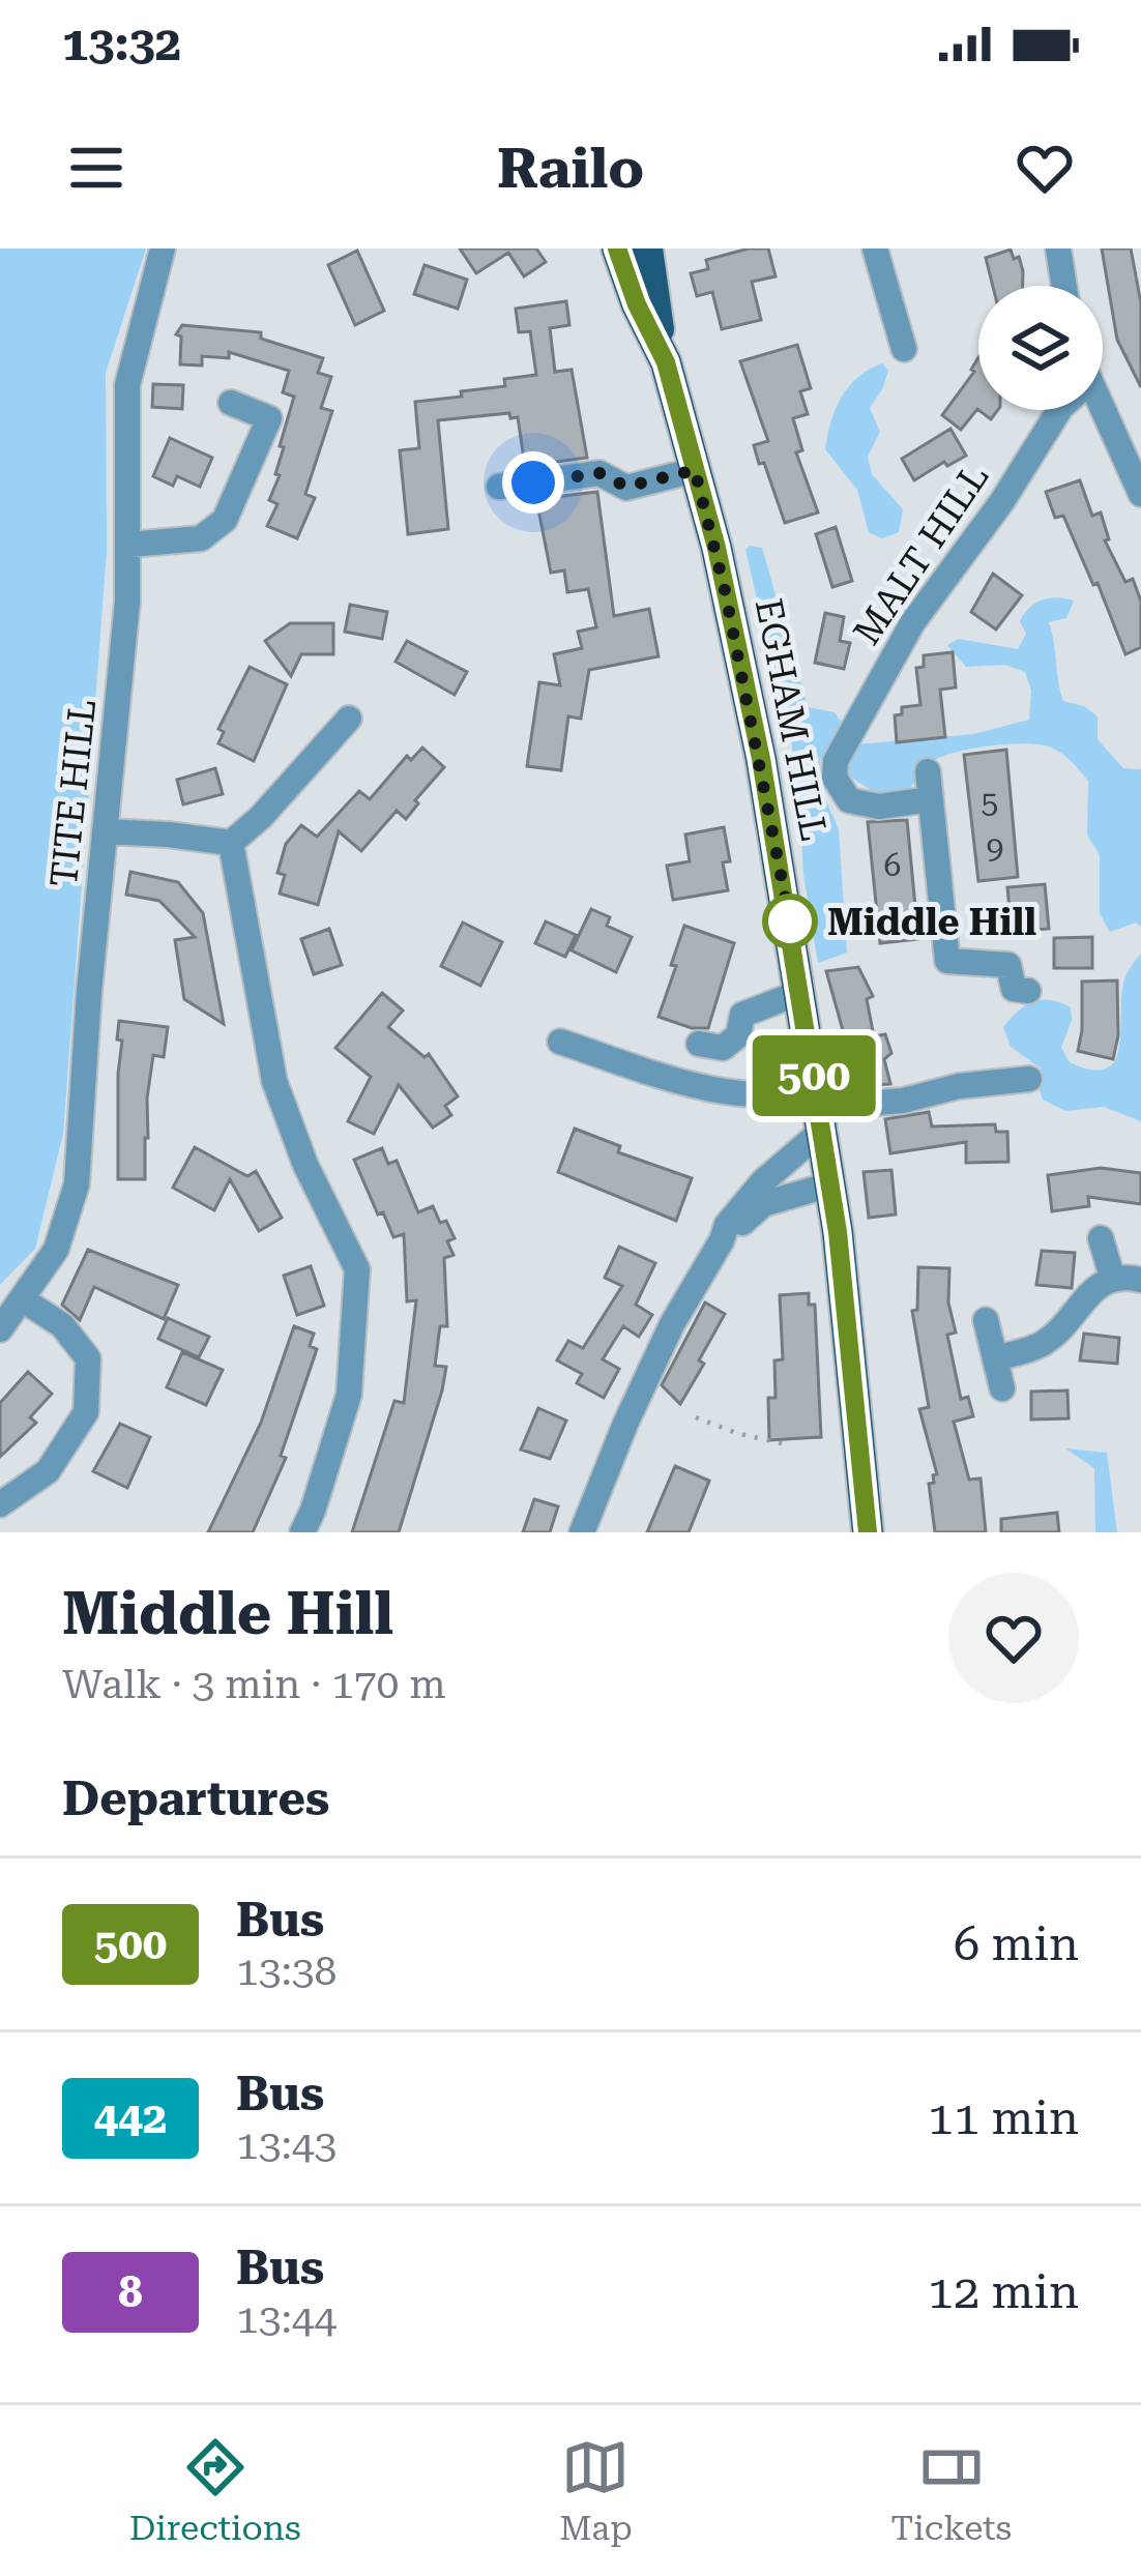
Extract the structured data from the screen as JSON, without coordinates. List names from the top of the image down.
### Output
{
  "streets": {
    "main road": ["EGHAM HILL"],
    "street": ["MALT HILL", "TITE HILL"]
  },
  "places": ["Middle Hill"],
  "lines": ["bus line 500"],
  "house_numbers": ["5", "9", "6"],
  "page": {
    "status": "13:32",
    "header": "Railo",
    "on_map": "500",
    "heading": [
      ["Middle Hill", "Walk · 3 min · 170 m"],
      "Departures"
    ],
    "list": [
      {
        "mark": "500",
        "name": "Bus",
        "note": "13:38",
        "value": "6 min"
      },
      {
        "mark": "442",
        "name": "Bus",
        "note": "13:43",
        "value": "11 min"
      },
      {
        "mark": "8",
        "name": "Bus",
        "note": "13:44",
        "value": "12 min"
      }
    ],
    "tabs": ["Directions", "Map", "Tickets"]
  }
}
